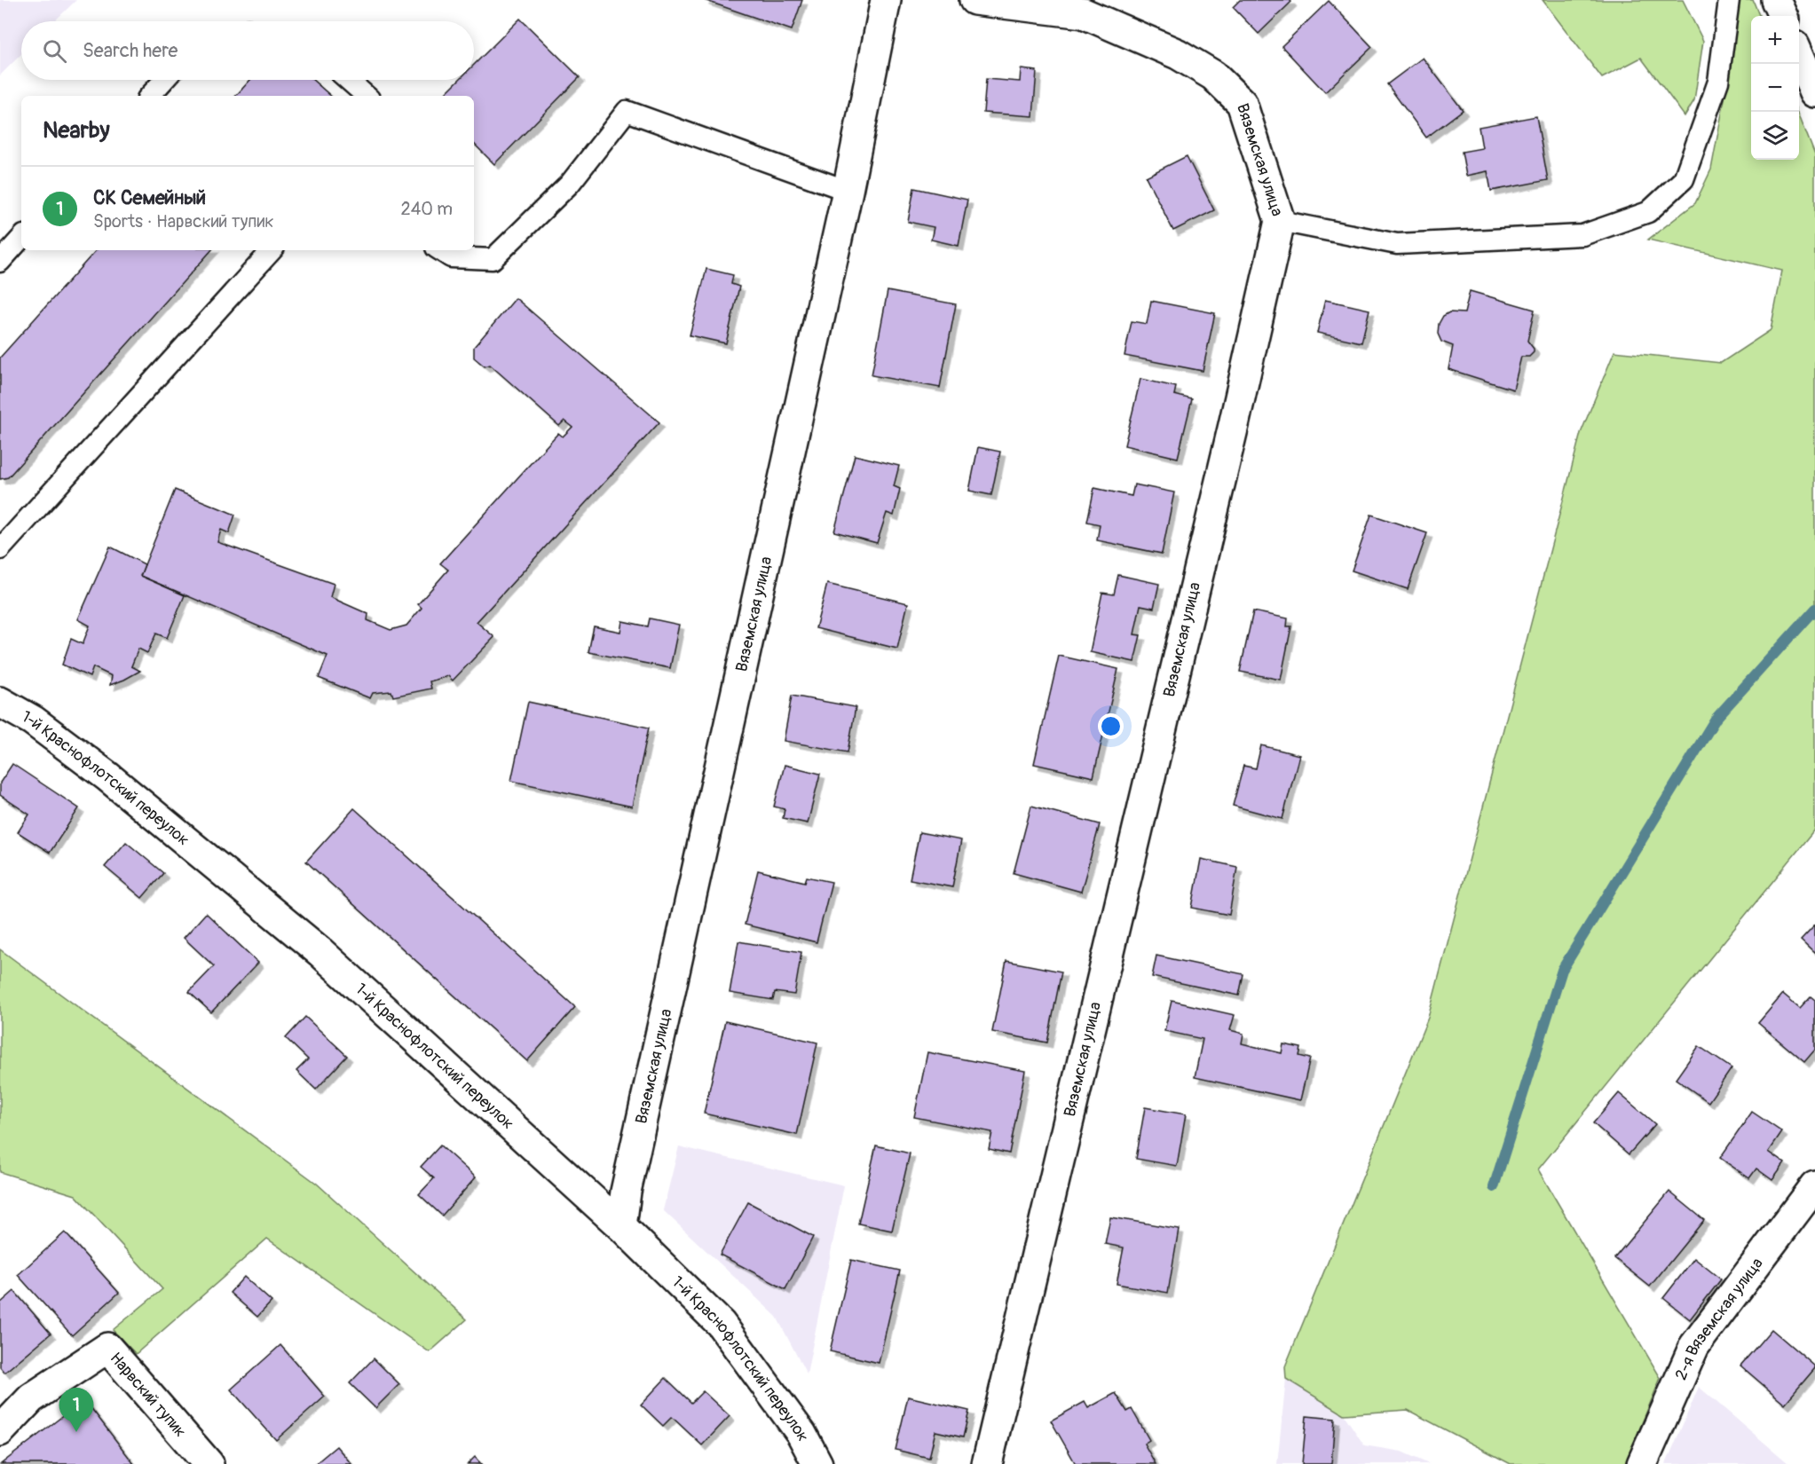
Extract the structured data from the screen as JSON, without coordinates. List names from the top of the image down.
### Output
{
  "streets": {
    "street": [
      "Вяземская улица",
      "1-й Краснофлотский переулок",
      "2-я Вяземская улица",
      "Нарвский тупик"
    ]
  },
  "crossings": [
    ["Вяземская улица", "1-й Краснофлотский переулок"]
  ],
  "page": {
    "map_buttons": ["+", "−"],
    "search": "Search here",
    "heading": "Nearby",
    "list": [
      {
        "mark": "1",
        "name": "СК Семейный",
        "note": "Sports · Нарвский тупик",
        "value": "240 m"
      }
    ],
    "pins": "1"
  }
}
